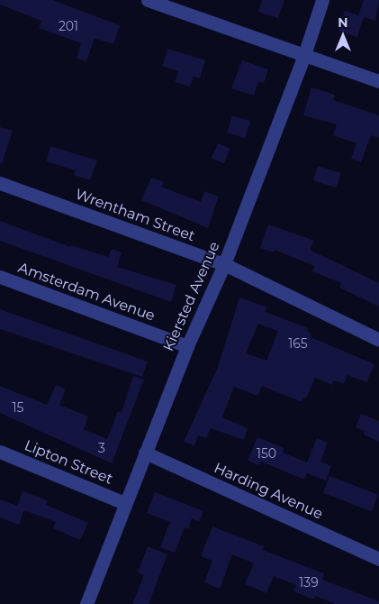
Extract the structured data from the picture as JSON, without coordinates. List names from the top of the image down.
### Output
{
  "streets": {
    "street": [
      "Wrentham Street",
      "Amsterdam Avenue",
      "Kiersted Avenue",
      "Lipton Street",
      "Harding Avenue"
    ]
  },
  "crossings": [
    ["Wrentham Street", "Kiersted Avenue"],
    ["Amsterdam Avenue", "Kiersted Avenue"],
    ["Kiersted Avenue", "Lipton Street"],
    ["Kiersted Avenue", "Harding Avenue"]
  ],
  "house_numbers": [
    "201",
    "165",
    "15",
    "3",
    "150",
    "139"
  ],
  "north": "top"
}
